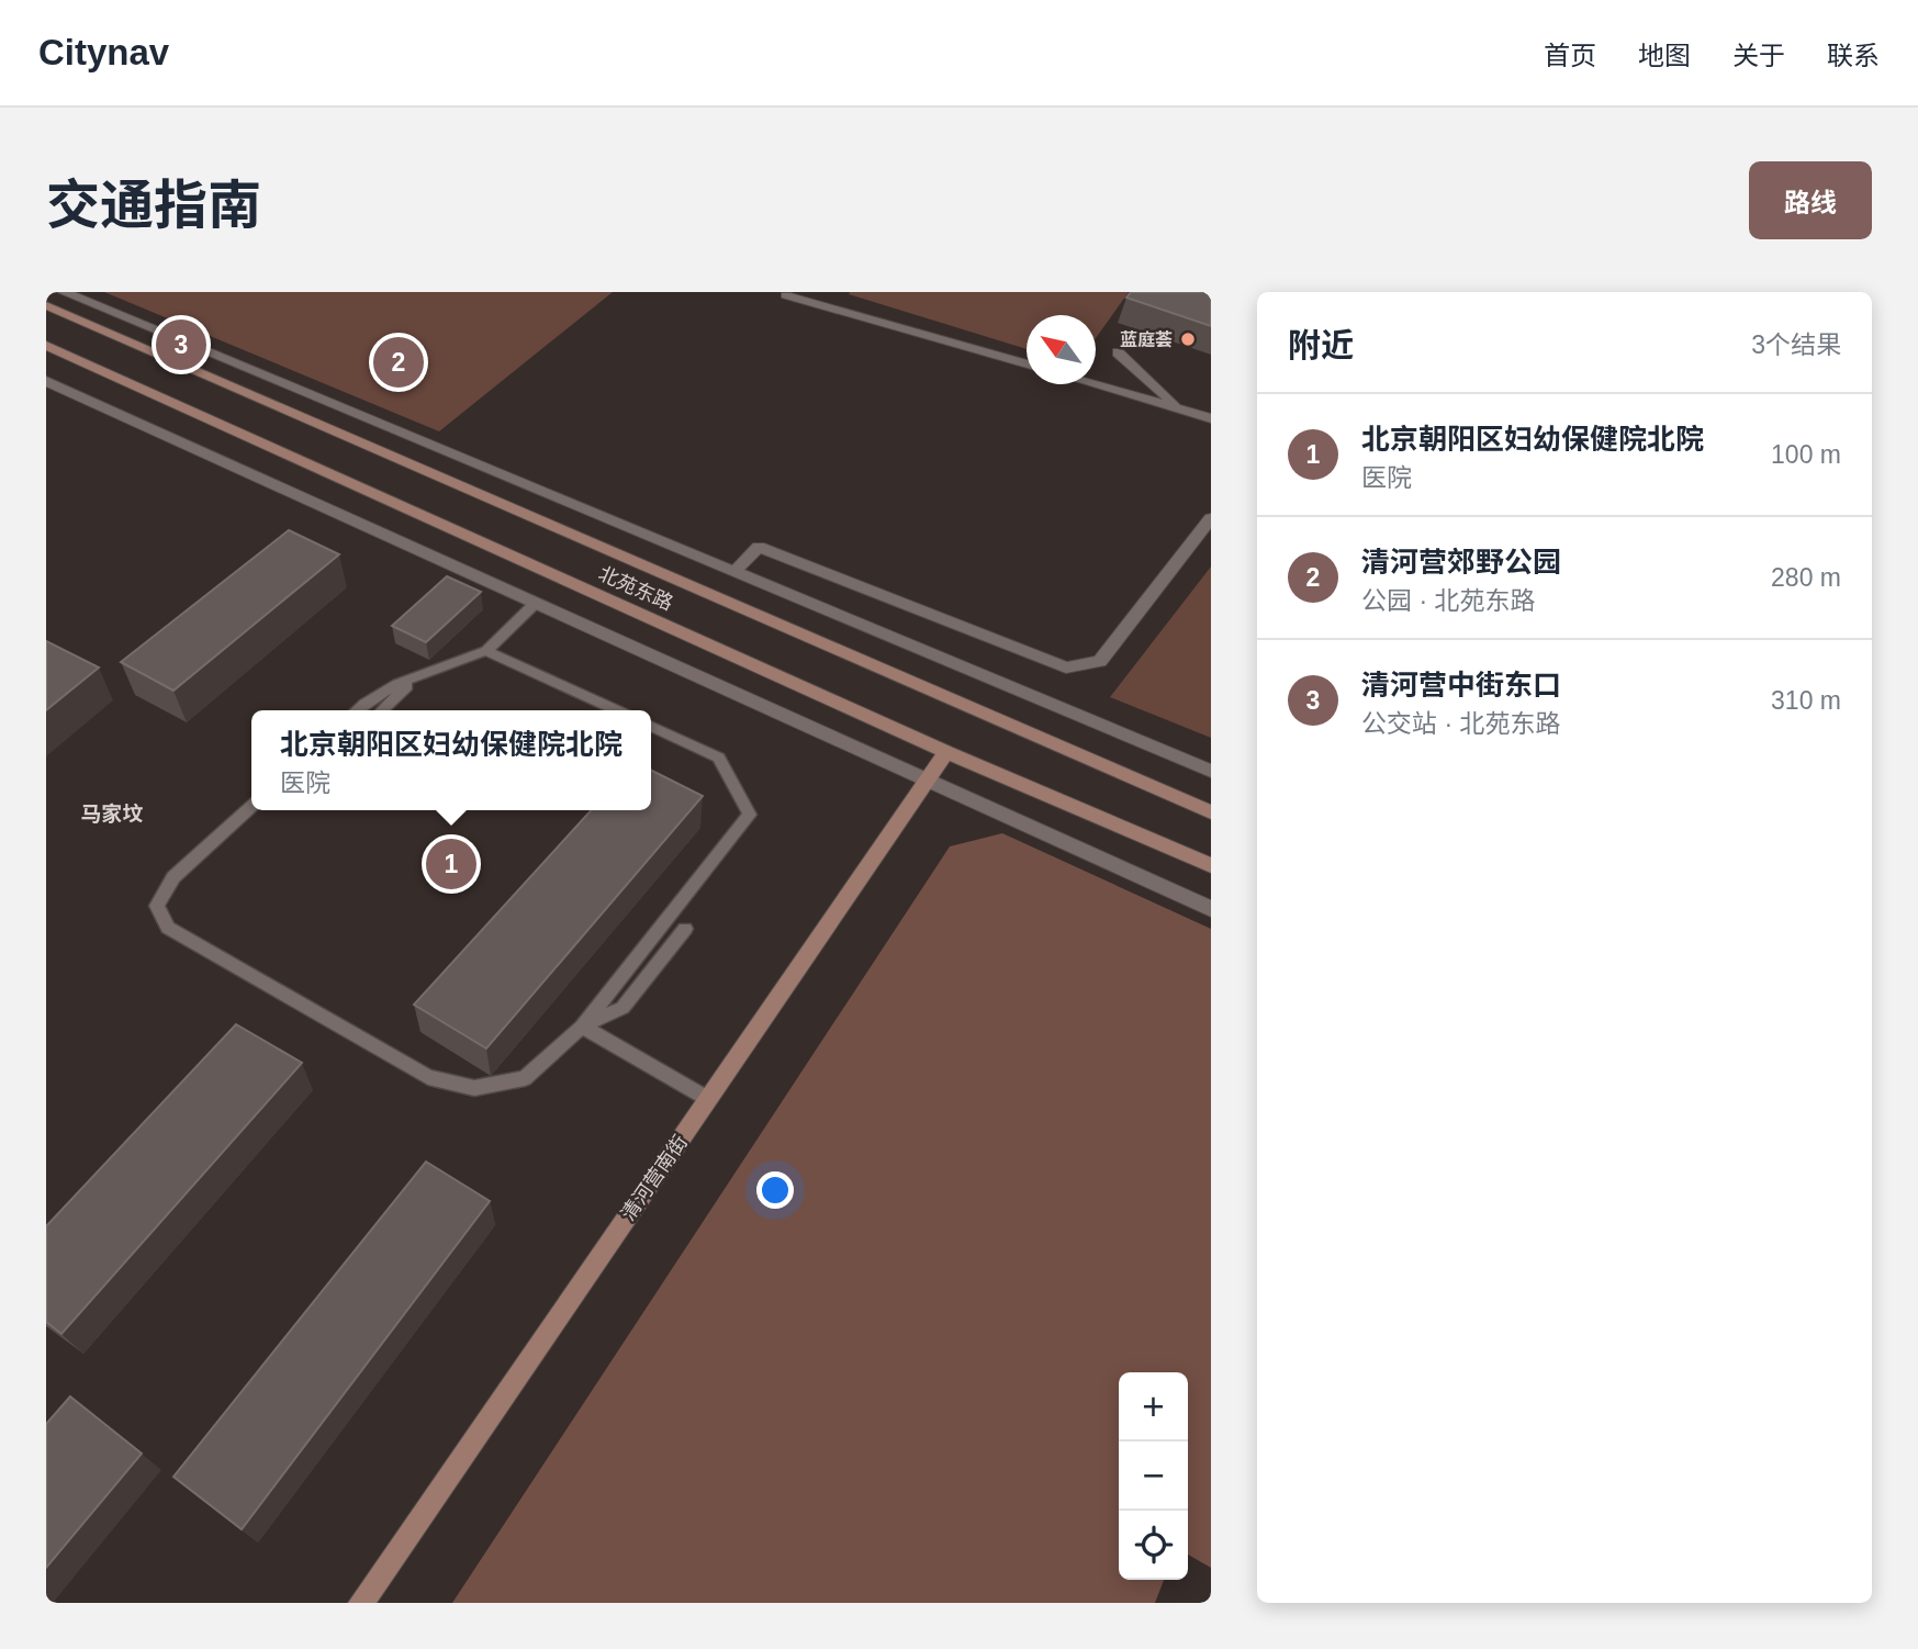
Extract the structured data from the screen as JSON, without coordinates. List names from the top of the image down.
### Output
{
  "streets": {
    "main road": ["北苑东路", "清河营南街"]
  },
  "crossings": [
    ["北苑东路", "清河营南街"]
  ],
  "districts": ["马家坟"],
  "places": ["蓝庭荟"],
  "north": "top left",
  "page": {
    "header": "Citynav",
    "nav": [
      "首页",
      "地图",
      "关于",
      "联系"
    ],
    "title": "交通指南",
    "buttons": "路线",
    "heading": ["附近", "3个结果"],
    "pins": ["3", "2", "1"],
    "list": [
      {
        "mark": "1",
        "name": "北京朝阳区妇幼保健院北院",
        "note": "医院",
        "value": "100 m"
      },
      {
        "mark": "2",
        "name": "清河营郊野公园",
        "note": "公园 · 北苑东路",
        "value": "280 m"
      },
      {
        "mark": "3",
        "name": "清河营中街东口",
        "note": "公交站 · 北苑东路",
        "value": "310 m"
      }
    ],
    "popup": ["北京朝阳区妇幼保健院北院", "医院"],
    "map_buttons": ["+", "−"]
  }
}
